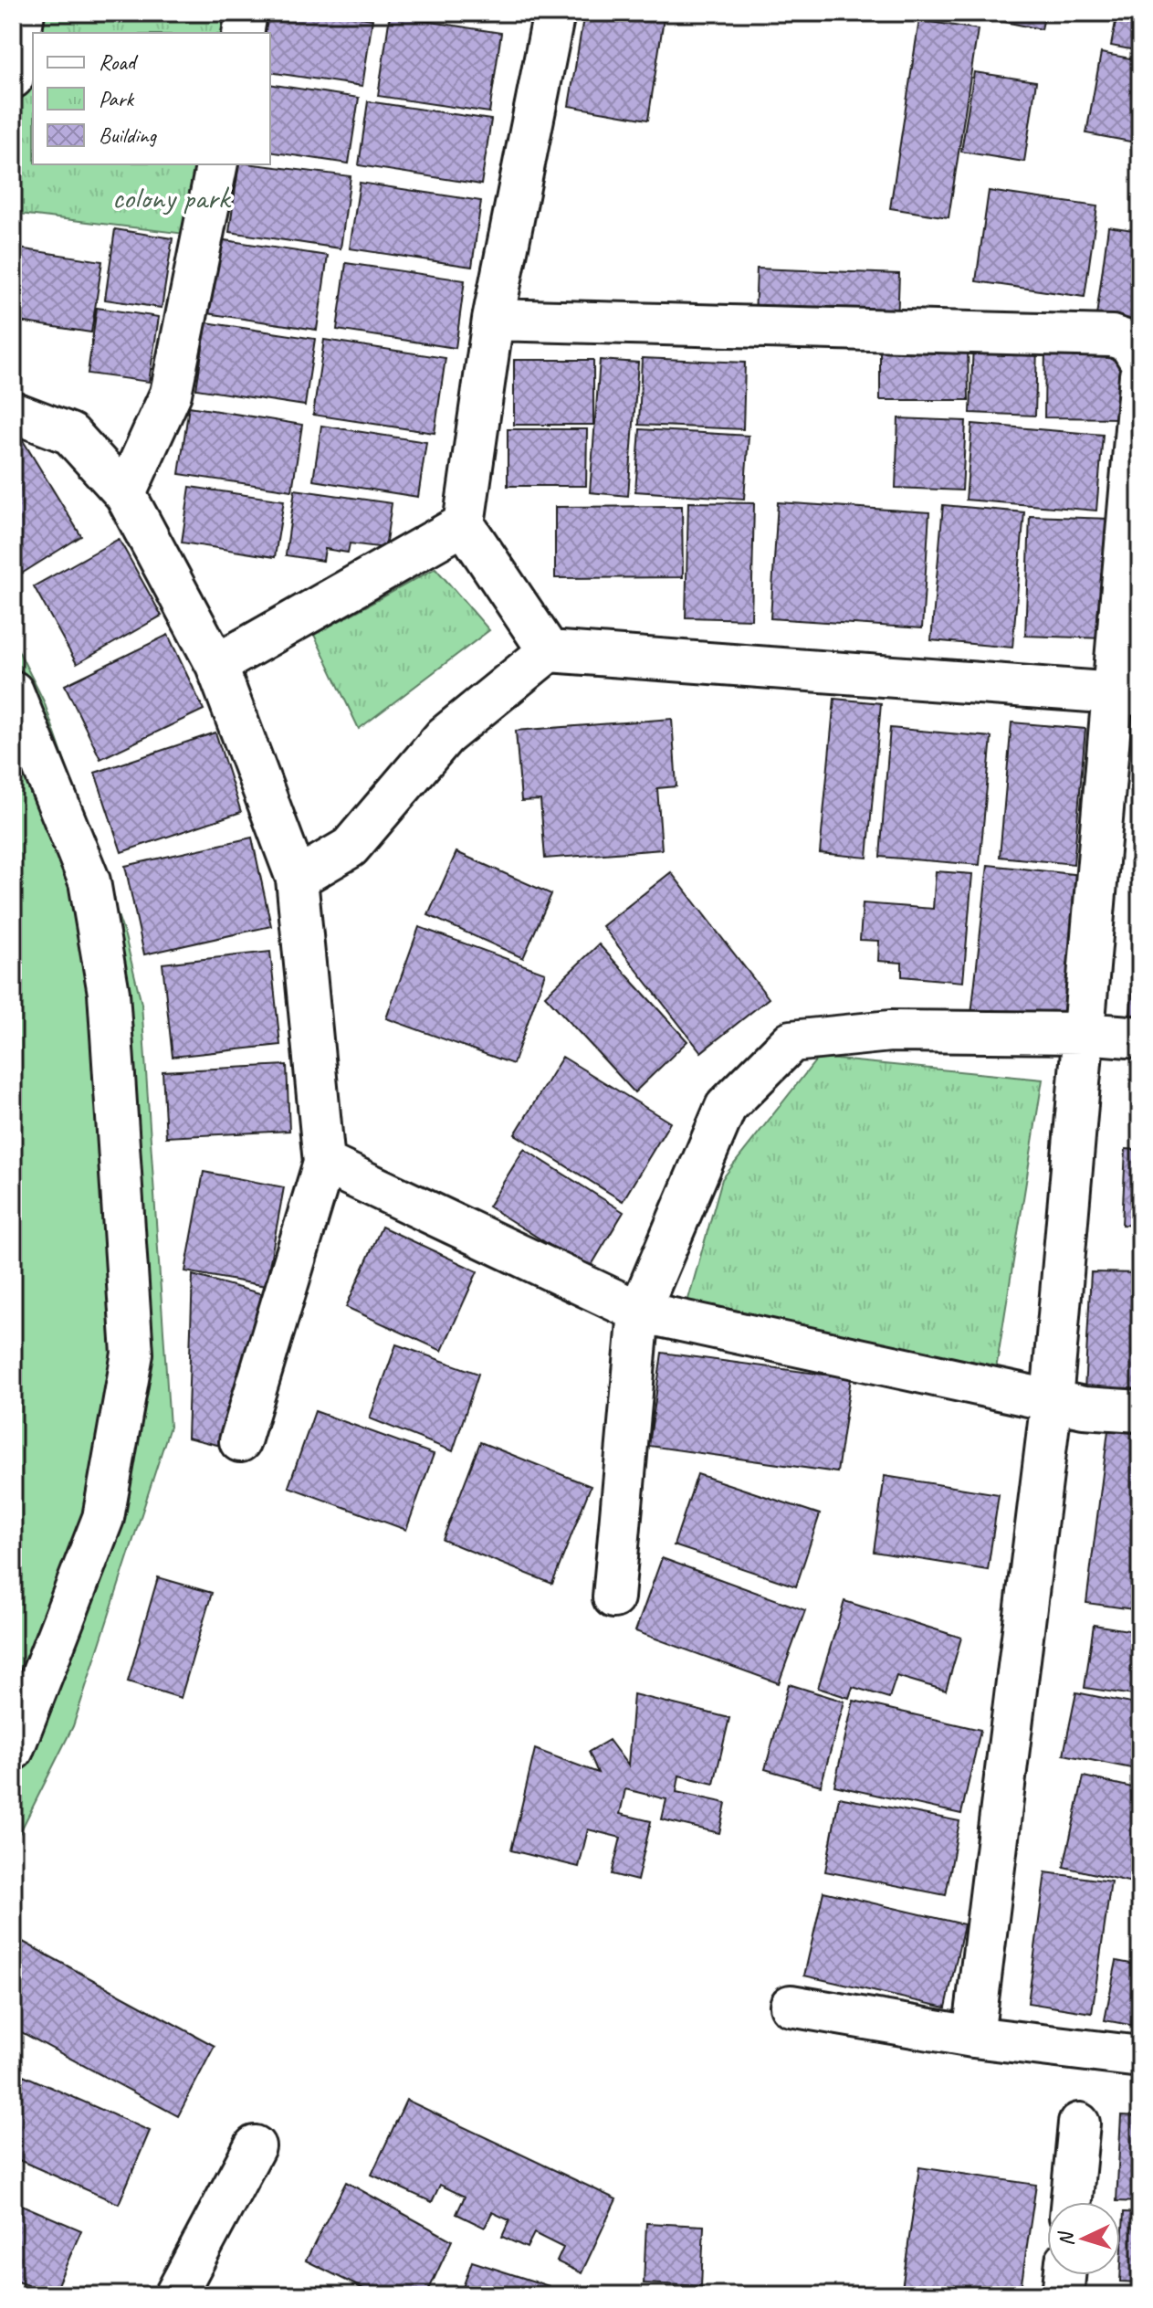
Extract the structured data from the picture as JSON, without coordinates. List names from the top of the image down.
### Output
{
  "parks": ["colony park"],
  "legend": ["Road", "Park", "Building"],
  "north": "left"
}
